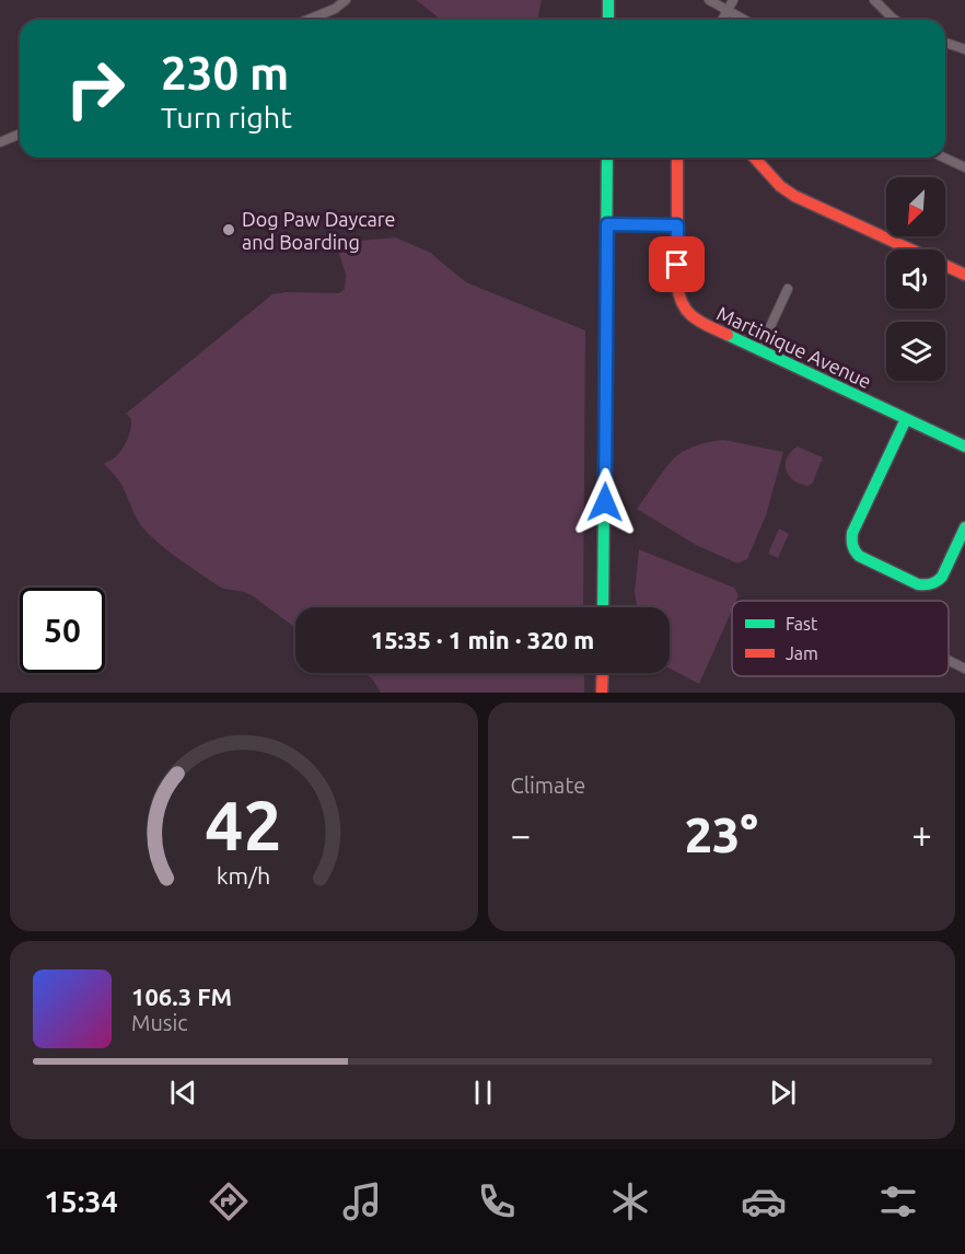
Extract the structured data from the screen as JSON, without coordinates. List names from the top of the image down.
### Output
{
  "streets": {
    "street": ["Martinique Avenue"]
  },
  "places": ["Dog Paw Daycare and Boarding"],
  "legend": ["Fast", "Jam"],
  "north": "bottom left",
  "page": {
    "turn": ["230 m", "Turn right"],
    "limit": "50",
    "trip": "15:35 · 1 min · 320 m",
    "tile": "Climate",
    "heat": ["−", "23°", "+"],
    "song": ["106.3 FM", "Music"],
    "tabs": "15:34",
    "gauge": ["42", "km/h"]
  }
}
